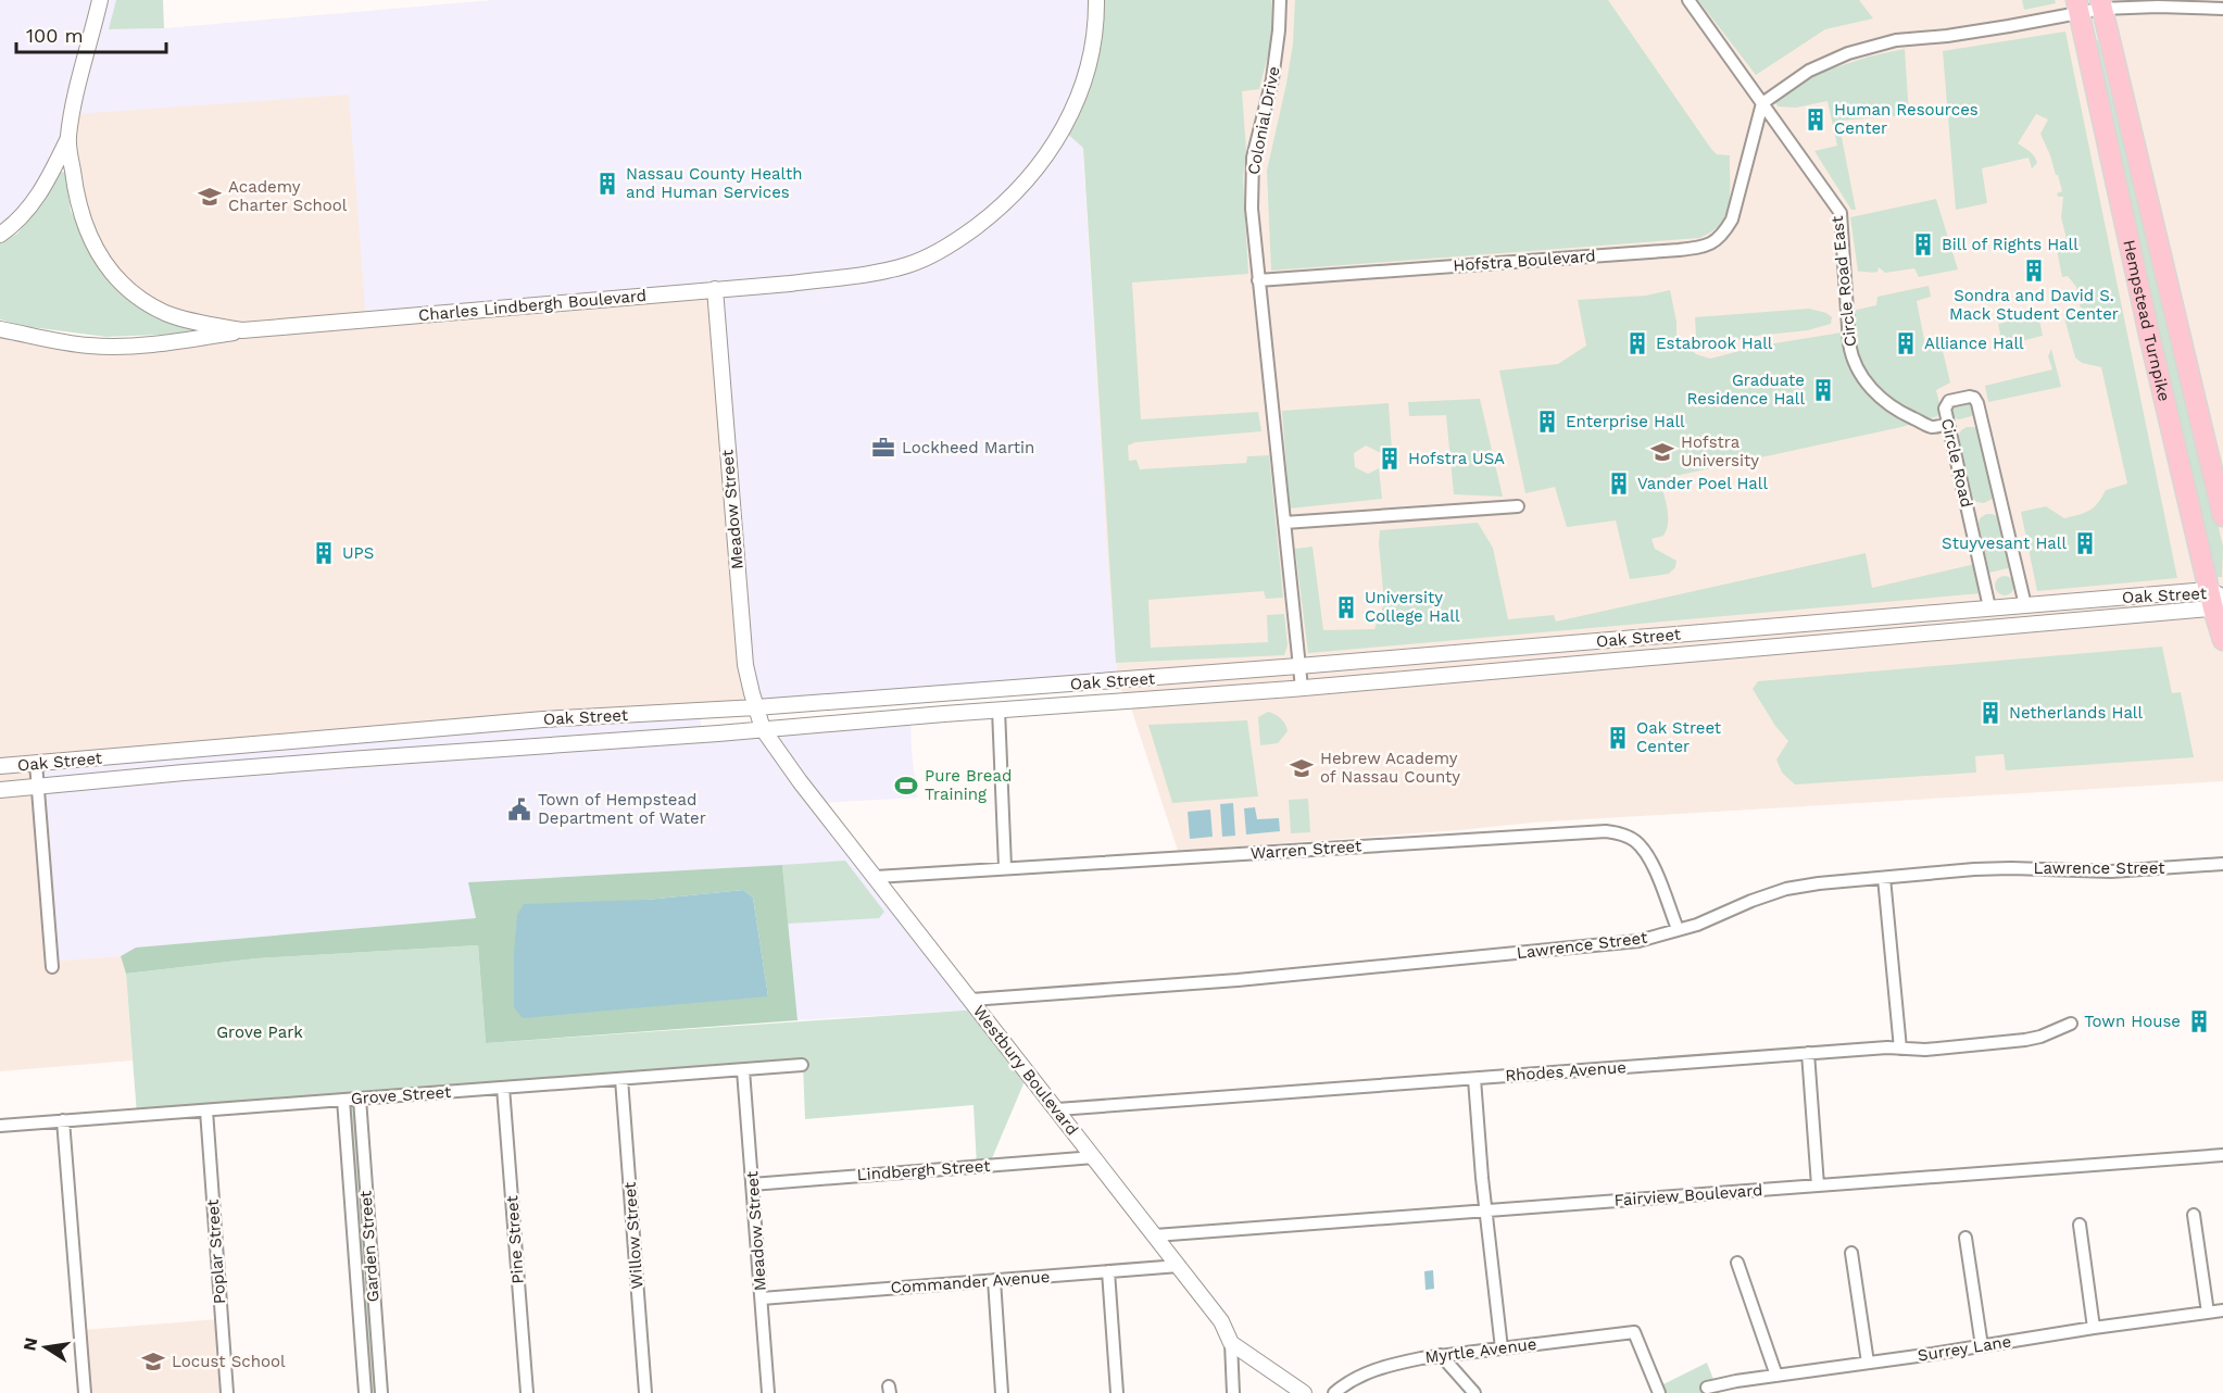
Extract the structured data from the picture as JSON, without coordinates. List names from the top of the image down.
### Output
{
  "streets": {
    "main road": ["Hempstead Turnpike"],
    "street": [
      "Colonial Drive",
      "Hofstra Boulevard",
      "Circle Road East",
      "Charles Lindbergh Boulevard",
      "Circle Road",
      "Meadow Street",
      "Oak Street",
      "Warren Street",
      "Lawrence Street",
      "Westbury Boulevard",
      "Rhodes Avenue",
      "Grove Street",
      "Lindbergh Street",
      "Fairview Boulevard",
      "Willow Street",
      "Pine Street",
      "Garden Street",
      "Poplar Street",
      "Commander Avenue",
      "Surrey Lane",
      "Myrtle Avenue"
    ]
  },
  "crossings": [
    ["Colonial Drive", "Hofstra Boulevard"],
    ["Hofstra Boulevard", "Circle Road East"],
    ["Circle Road East", "Circle Road"],
    ["Charles Lindbergh Boulevard", "Meadow Street"],
    ["Hempstead Turnpike", "Oak Street"],
    ["Circle Road", "Oak Street"],
    ["Meadow Street", "Oak Street"],
    ["Meadow Street", "Westbury Boulevard"],
    ["Meadow Street", "Grove Street"],
    ["Meadow Street", "Lindbergh Street"],
    ["Meadow Street", "Commander Avenue"],
    ["Oak Street", "Westbury Boulevard"],
    ["Warren Street", "Lawrence Street"],
    ["Warren Street", "Westbury Boulevard"],
    ["Lawrence Street", "Westbury Boulevard"],
    ["Westbury Boulevard", "Rhodes Avenue"],
    ["Westbury Boulevard", "Lindbergh Street"],
    ["Westbury Boulevard", "Fairview Boulevard"],
    ["Westbury Boulevard", "Commander Avenue"],
    ["Grove Street", "Willow Street"],
    ["Grove Street", "Pine Street"],
    ["Grove Street", "Garden Street"],
    ["Grove Street", "Poplar Street"]
  ],
  "parks": ["Grove Park"],
  "places": {
    "building": [
      "Human Resources Center",
      "Nassau County Health and Human Services",
      "Bill of Rights Hall",
      "Sondra and David S. Mack Student Center",
      "Estabrook Hall",
      "Alliance Hall",
      "Graduate Residence Hall",
      "Enterprise Hall",
      "Hofstra USA",
      "Vander Poel Hall",
      "Stuyvesant Hall",
      "UPS",
      "University College Hall",
      "Netherlands Hall",
      "Oak Street Center",
      "Town House"
    ],
    "school or university": [
      "Academy Charter School",
      "Hofstra University",
      "Hebrew Academy of Nassau County",
      "Locust School"
    ],
    "office": ["Lockheed Martin"],
    "sports": ["Pure Bread Training"],
    "public building": ["Town of Hempstead Department of Water"]
  },
  "scale_bar": "100 m",
  "north": "left"
}
